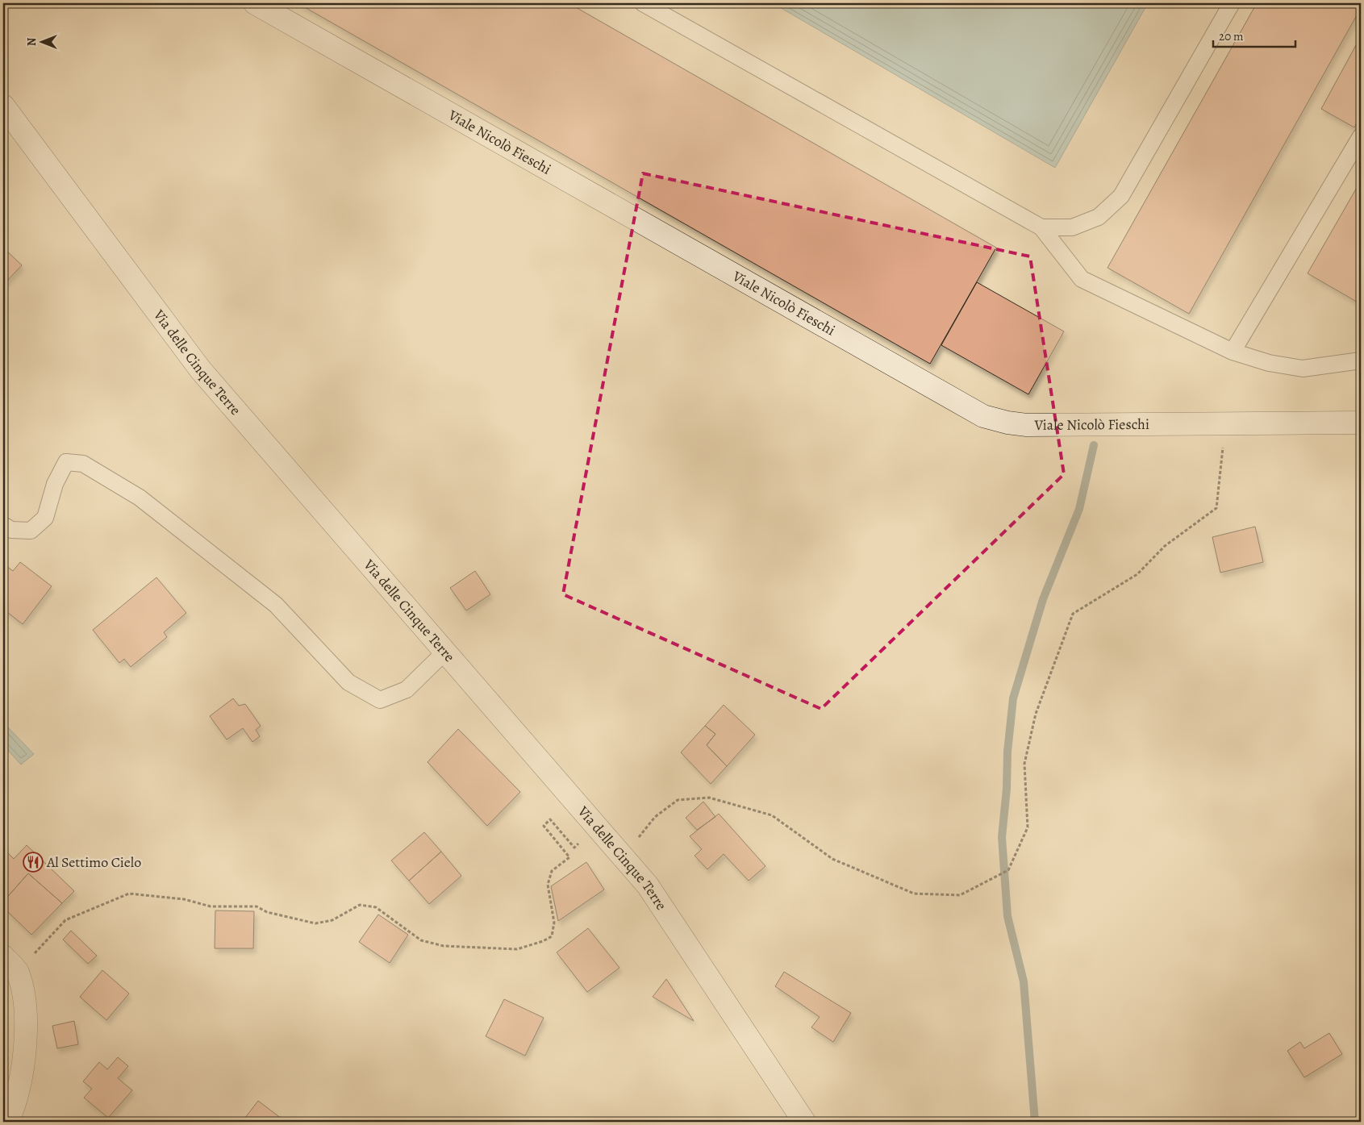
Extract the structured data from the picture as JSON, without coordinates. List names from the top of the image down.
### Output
{
  "streets": {
    "main road": ["Viale Nicolò Fieschi", "Via delle Cinque Terre"]
  },
  "places": {
    "restaurant": ["Al Settimo Cielo"]
  },
  "scale_bar": "20 m",
  "north": "left"
}
